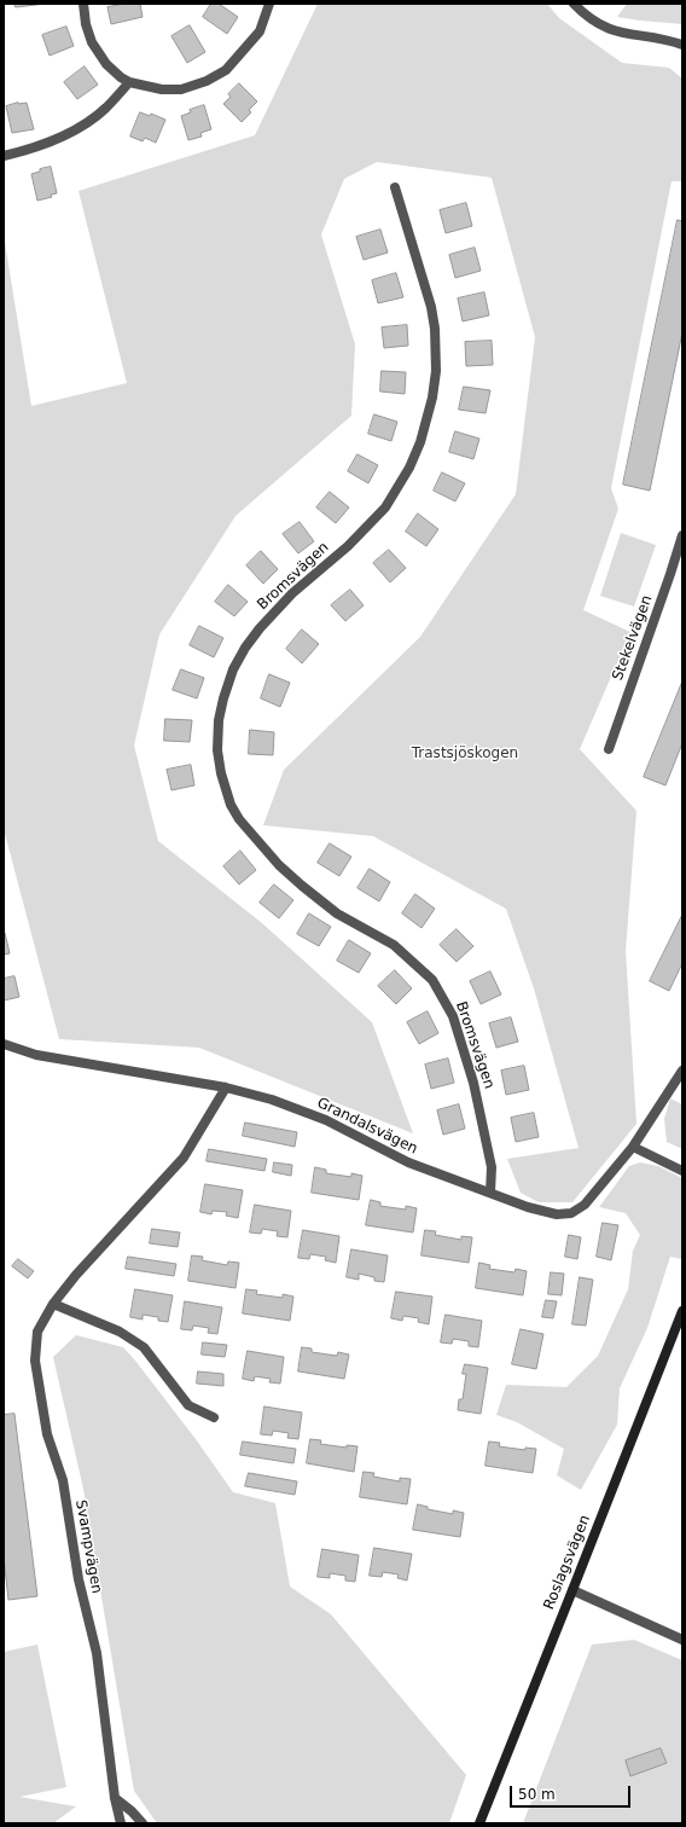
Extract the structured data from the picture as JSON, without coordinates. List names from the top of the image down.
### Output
{
  "streets": {
    "main road": ["Roslagsvägen"],
    "street": [
      "Bromsvägen",
      "Stekelvägen",
      "Grandalsvägen",
      "Svampvägen"
    ]
  },
  "crossings": [
    ["Bromsvägen", "Grandalsvägen"],
    ["Grandalsvägen", "Svampvägen"]
  ],
  "parks": ["Trastsjöskogen"],
  "scale_bar": "50 m"
}
